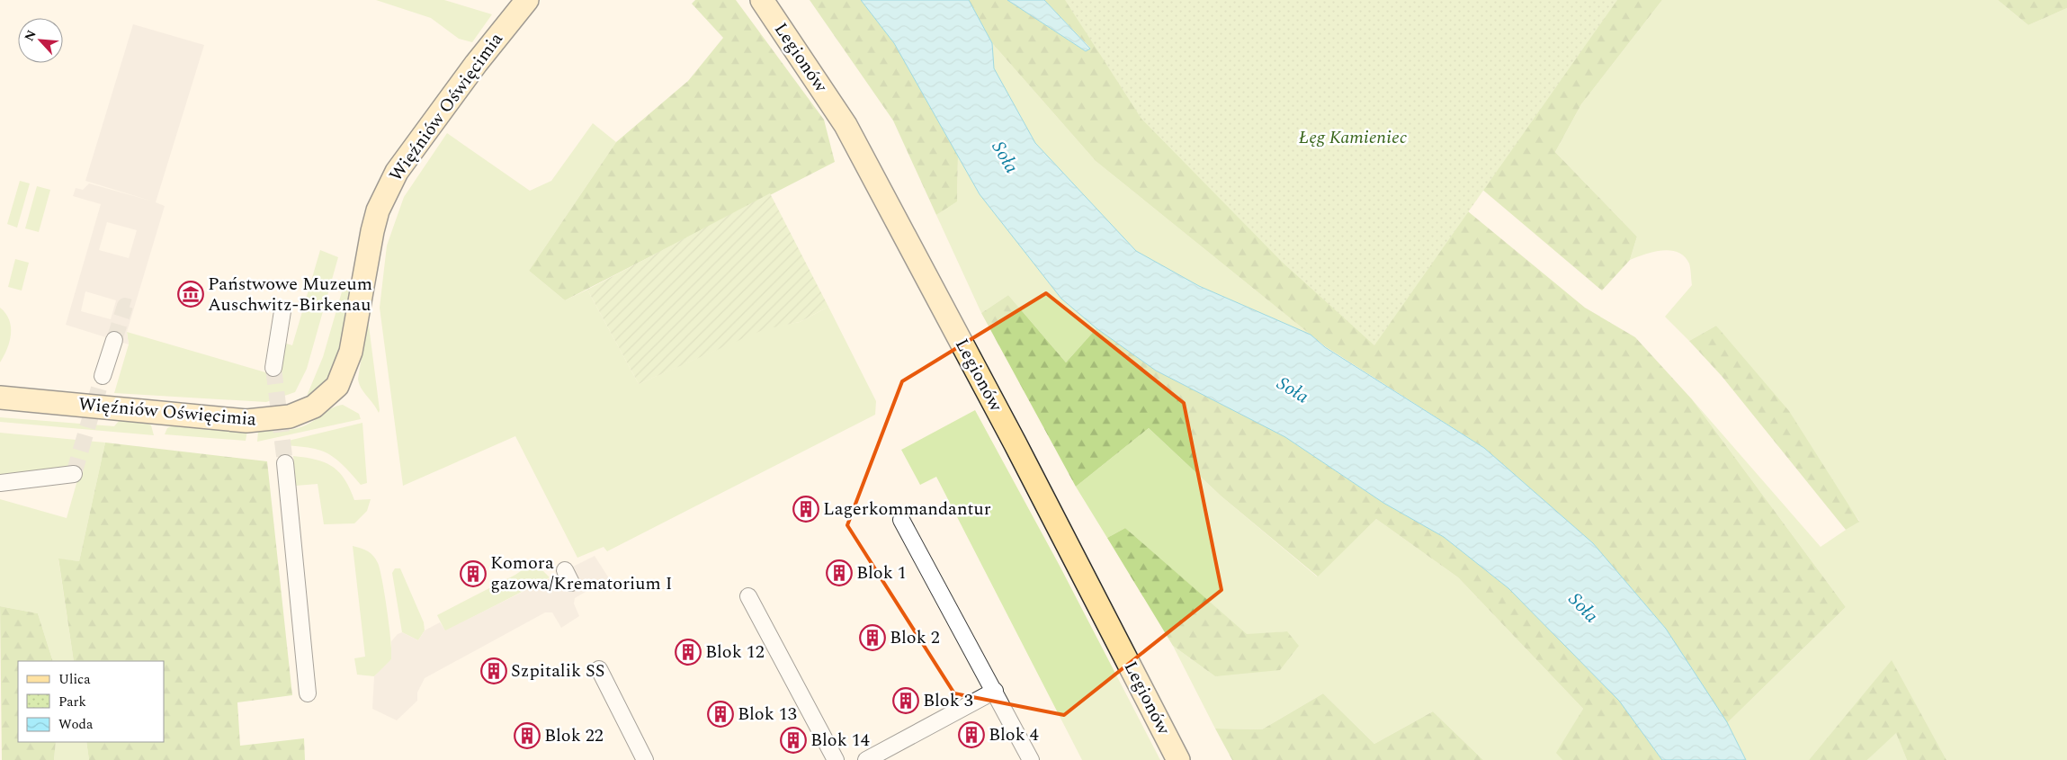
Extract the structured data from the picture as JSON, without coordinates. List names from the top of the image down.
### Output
{
  "streets": {
    "main road": ["Legionów", "Więźniów Oświęcimia"]
  },
  "water": ["Soła"],
  "parks": ["Łęg Kamieniec"],
  "places": {
    "museum": ["Państwowe Muzeum Auschwitz-Birkenau"],
    "building": [
      "Lagerkommandantur",
      "Blok 1",
      "Komora gazowa/Krematorium I",
      "Blok 2",
      "Blok 12",
      "Szpitalik SS",
      "Blok 3",
      "Blok 13",
      "Blok 4",
      "Blok 22",
      "Blok 14"
    ]
  },
  "legend": ["Ulica", "Park", "Woda"],
  "north": "top left"
}
